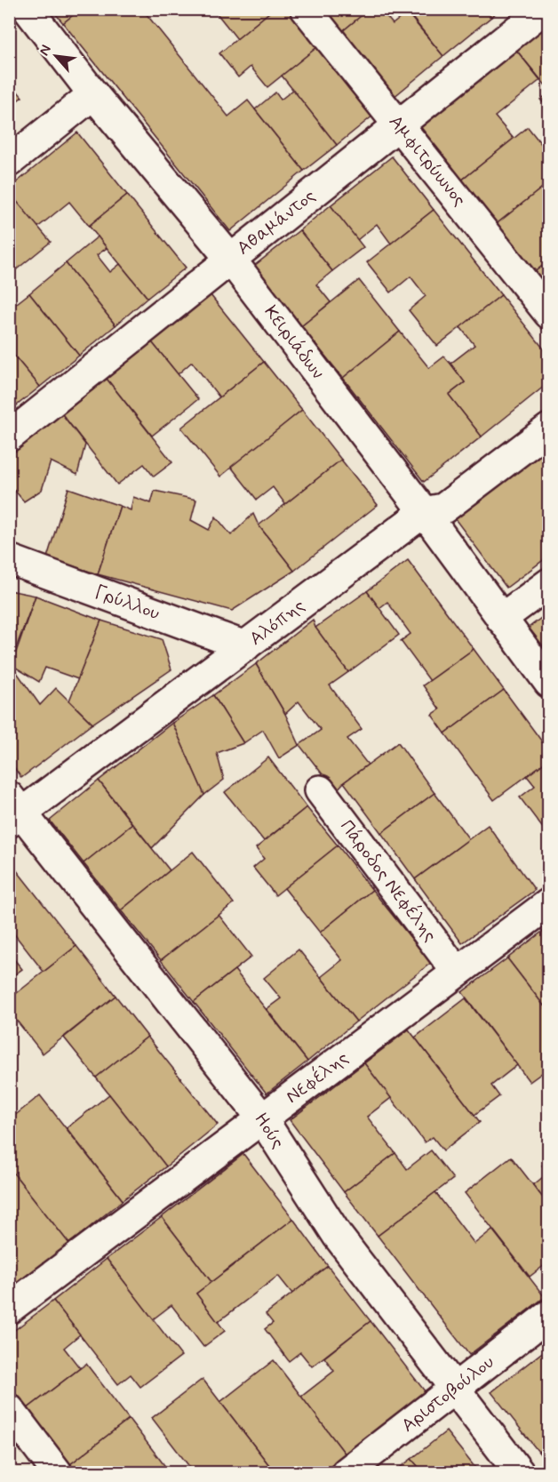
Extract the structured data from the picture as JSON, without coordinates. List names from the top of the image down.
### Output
{
  "streets": {
    "street": [
      "Αμφιτρύωνος",
      "Αθαμάντος",
      "Κειριάδων",
      "Γρύλλου",
      "Αλόπης",
      "Πάροδος Νεφέλης",
      "Νεφέλης",
      "Ηούς",
      "Αριστοβούλου"
    ]
  },
  "crossings": [
    ["Αμφιτρύωνος", "Αθαμάντος"],
    ["Αθαμάντος", "Κειριάδων"],
    ["Κειριάδων", "Αλόπης"],
    ["Γρύλλου", "Αλόπης"],
    ["Αλόπης", "Ηούς"],
    ["Πάροδος Νεφέλης", "Νεφέλης"],
    ["Νεφέλης", "Ηούς"],
    ["Ηούς", "Αριστοβούλου"]
  ],
  "north": "top left"
}
